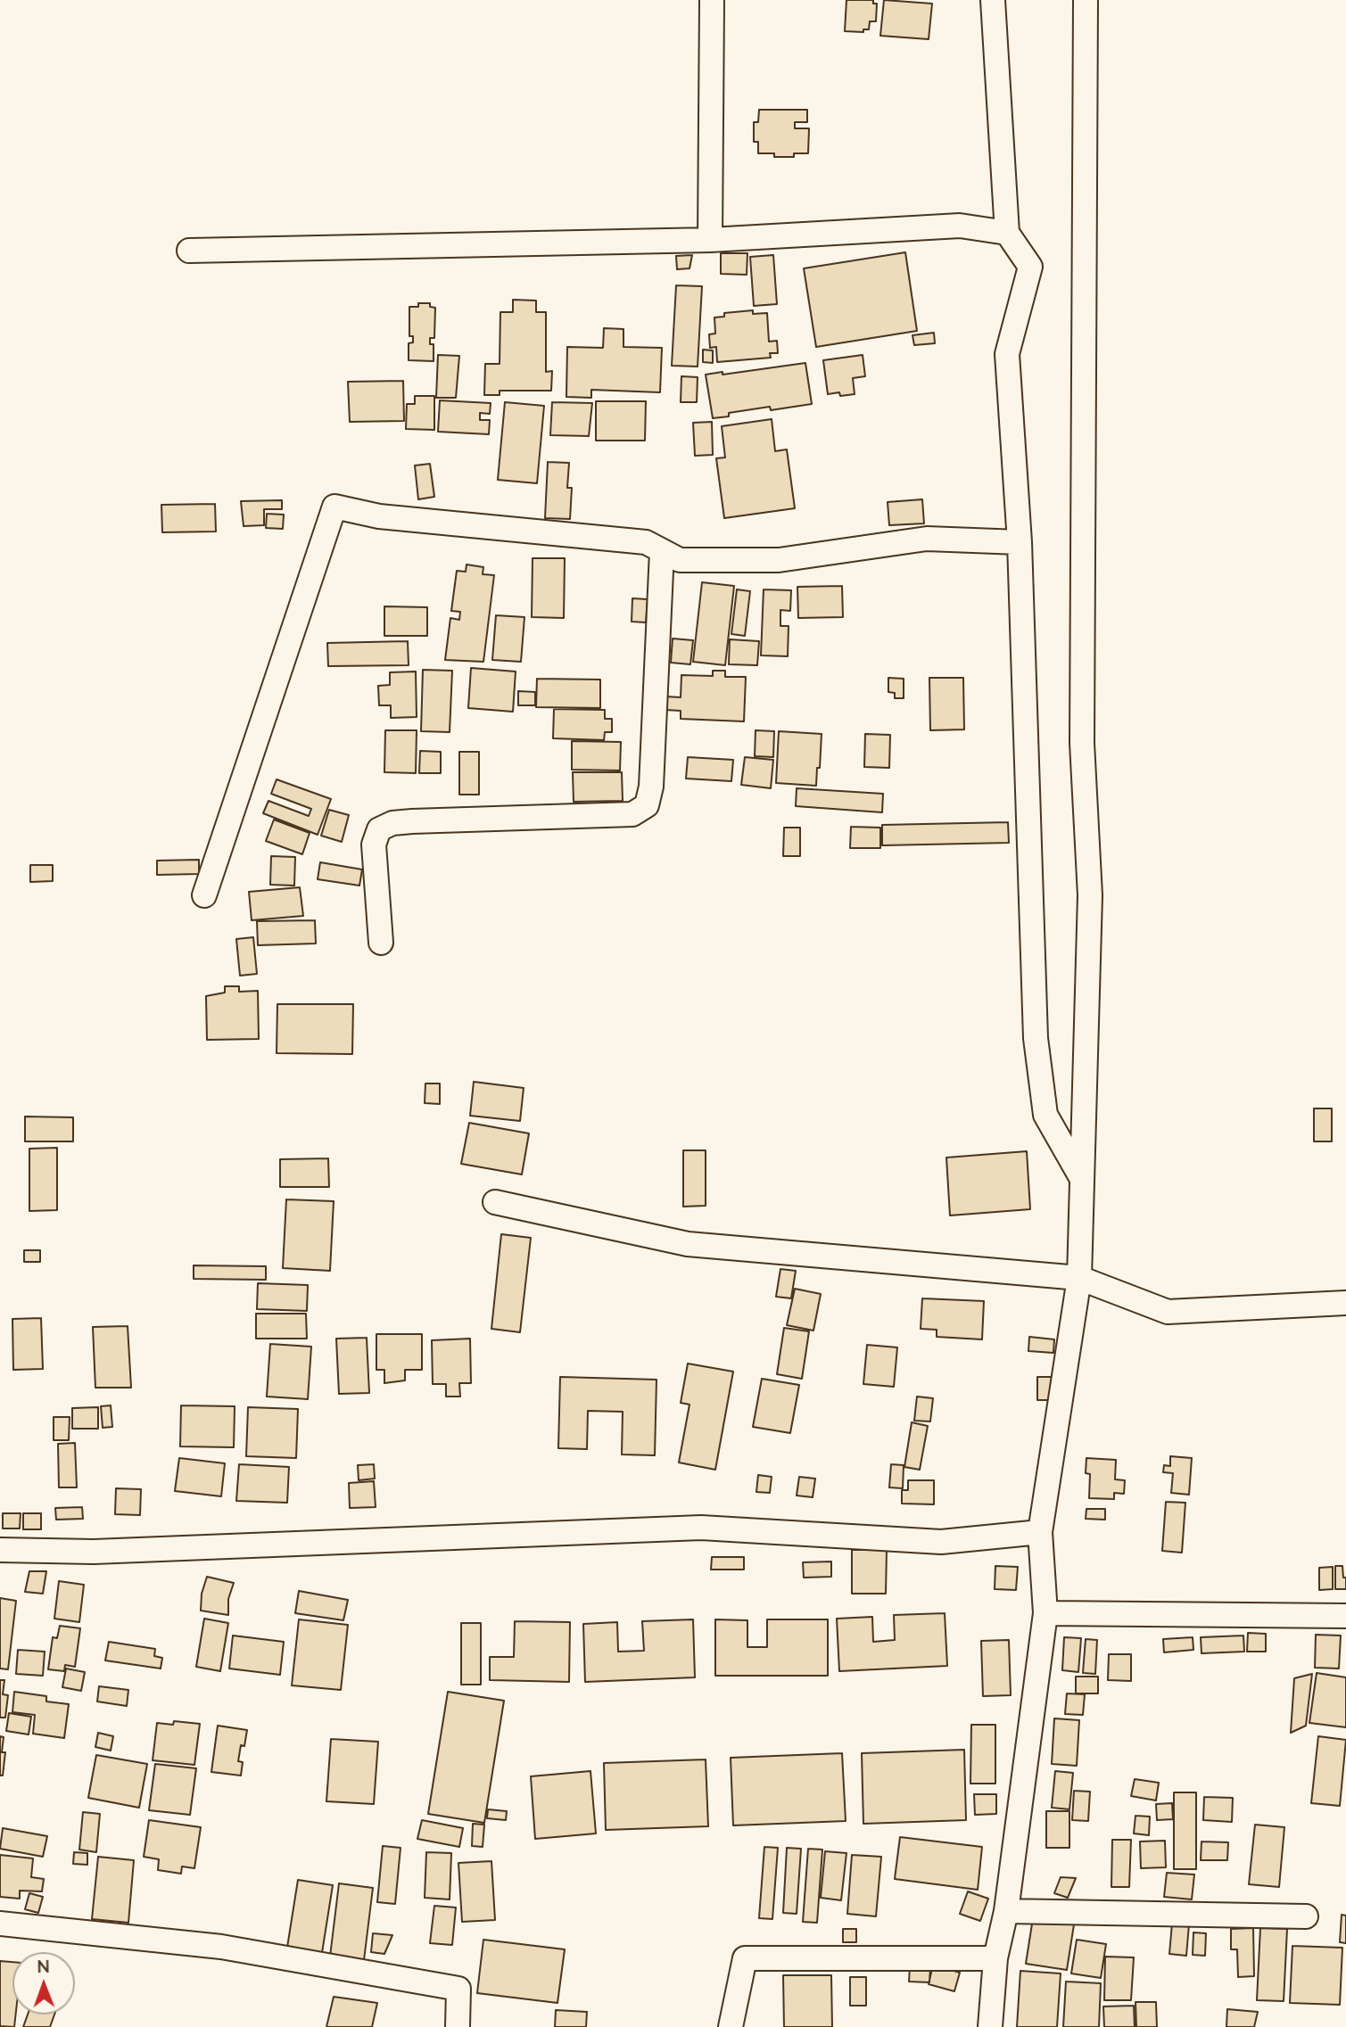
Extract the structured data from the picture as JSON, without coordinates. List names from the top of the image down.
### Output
{
  "north": "top"
}
